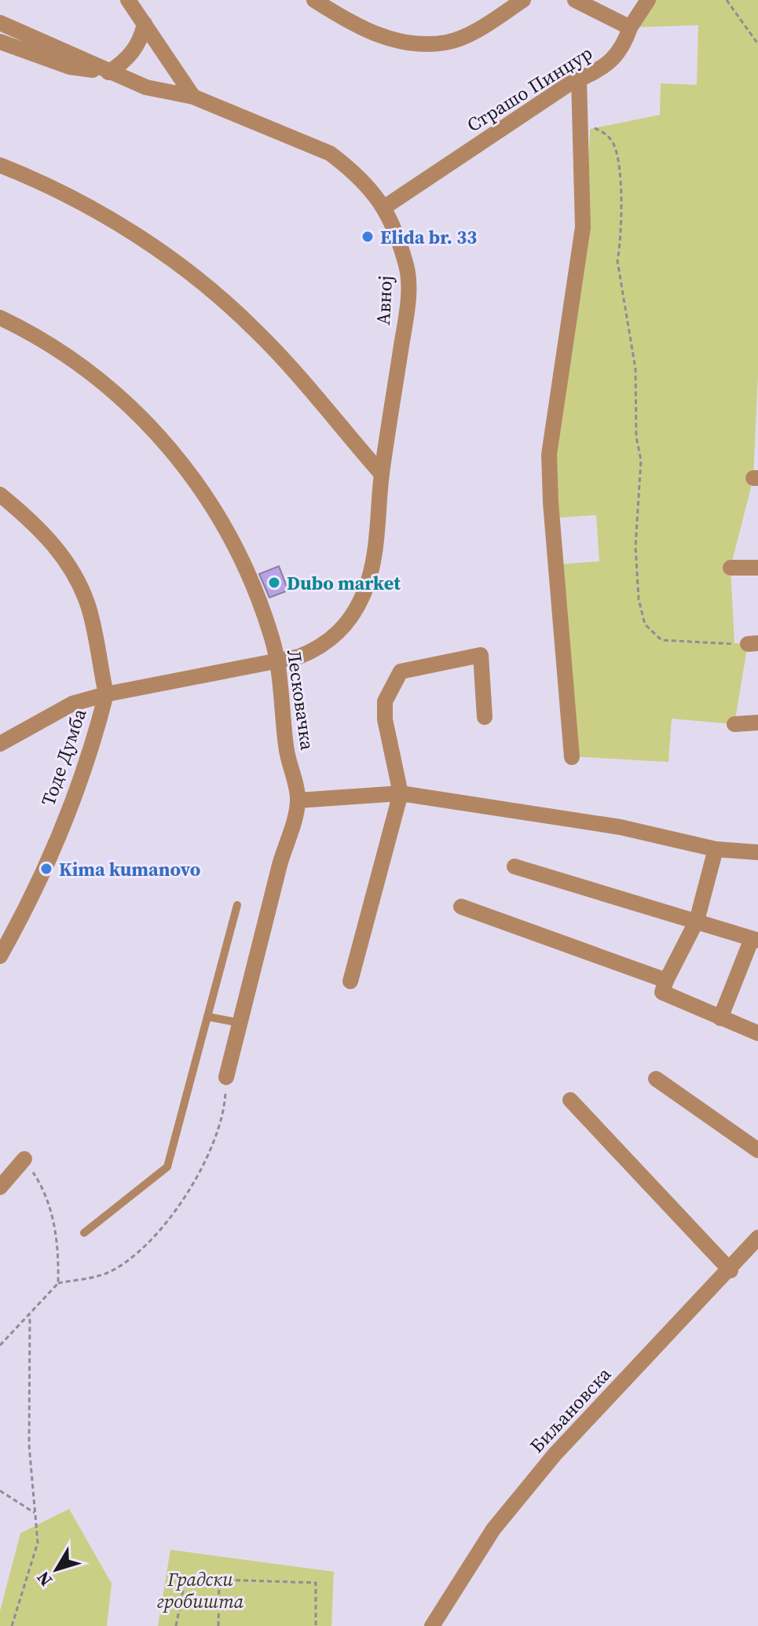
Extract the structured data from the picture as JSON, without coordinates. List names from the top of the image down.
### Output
{
  "streets": {
    "street": [
      "Страшо Пинџур",
      "Авној",
      "Лесковачка",
      "Тоде Думба",
      "Биљановска"
    ]
  },
  "crossings": [
    ["Страшо Пинџур", "Авној"],
    ["Авној", "Лесковачка"],
    ["Авној", "Тоде Думба"],
    ["Лесковачка", "Тоде Думба"]
  ],
  "parks": ["Градски гробишта"],
  "places": ["Elida br. 33", "Dubo market", "Kima kumanovo"],
  "north": "bottom left"
}
